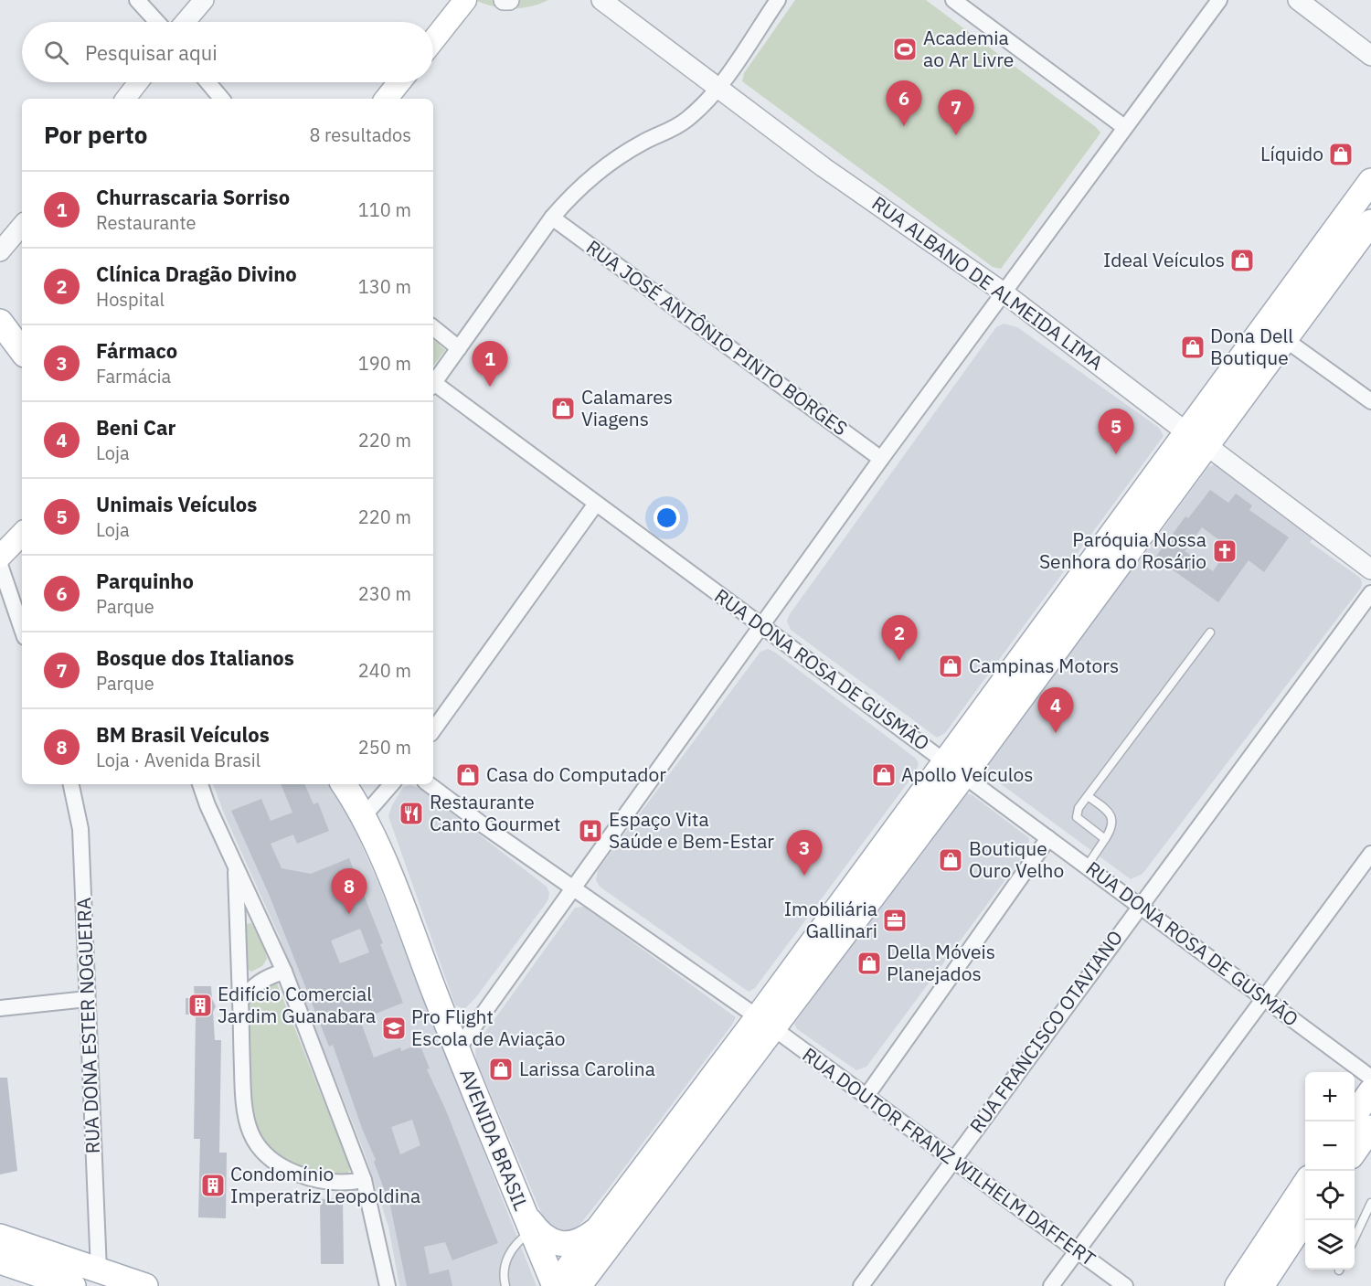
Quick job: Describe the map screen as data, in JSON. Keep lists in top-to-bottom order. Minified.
{"streets":{"main road":["AVENIDA BRASIL"],"street":["RUA ALBANO DE ALMEIDA LIMA","RUA JOSÉ ANTÔNIO PINTO BORGES","RUA DONA ROSA DE GUSMÃO","RUA DONA ESTER NOGUEIRA","RUA FRANCISCO OTAVIANO","RUA DOUTOR FRANZ WILHELM DAFFERT"]},"crossings":[["RUA DONA ROSA DE GUSMÃO","RUA FRANCISCO OTAVIANO"],["RUA FRANCISCO OTAVIANO","RUA DOUTOR FRANZ WILHELM DAFFERT"]],"places":{"sports":["Academia ao Ar Livre"],"shop":["Líquido","Ideal Veículos","Dona Dell Boutique","Calamares Viagens","Campinas Motors","Casa do Computador","Apollo Veículos","Boutique Ouro Velho","Della Móveis Planejados","Larissa Carolina"],"church":["Paróquia Nossa Senhora do Rosário"],"restaurant":["Restaurante Canto Gourmet"],"hospital":["Espaço Vita Saúde e Bem-Estar"],"office":["Imobiliária Gallinari"],"building":["Edifício Comercial Jardim Guanabara","Condomínio Imperatriz Leopoldina"],"school or university":["Pro Flight Escola de Aviação"]},"page":{"search":"Pesquisar aqui","pins":["6","7","1","5","2","4","3","8"],"heading":["Por perto","8 resultados"],"list":[{"mark":"1","name":"Churrascaria Sorriso","note":"Restaurante","value":"110 m"},{"mark":"2","name":"Clínica Dragão Divino","note":"Hospital","value":"130 m"},{"mark":"3","name":"Fármaco","note":"Farmácia","value":"190 m"},{"mark":"4","name":"Beni Car","note":"Loja","value":"220 m"},{"mark":"5","name":"Unimais Veículos","note":"Loja","value":"220 m"},{"mark":"6","name":"Parquinho","note":"Parque","value":"230 m"},{"mark":"7","name":"Bosque dos Italianos","note":"Parque","value":"240 m"},{"mark":"8","name":"BM Brasil Veículos","note":"Loja · Avenida Brasil","value":"250 m"}],"map_buttons":["+","−"]}}
